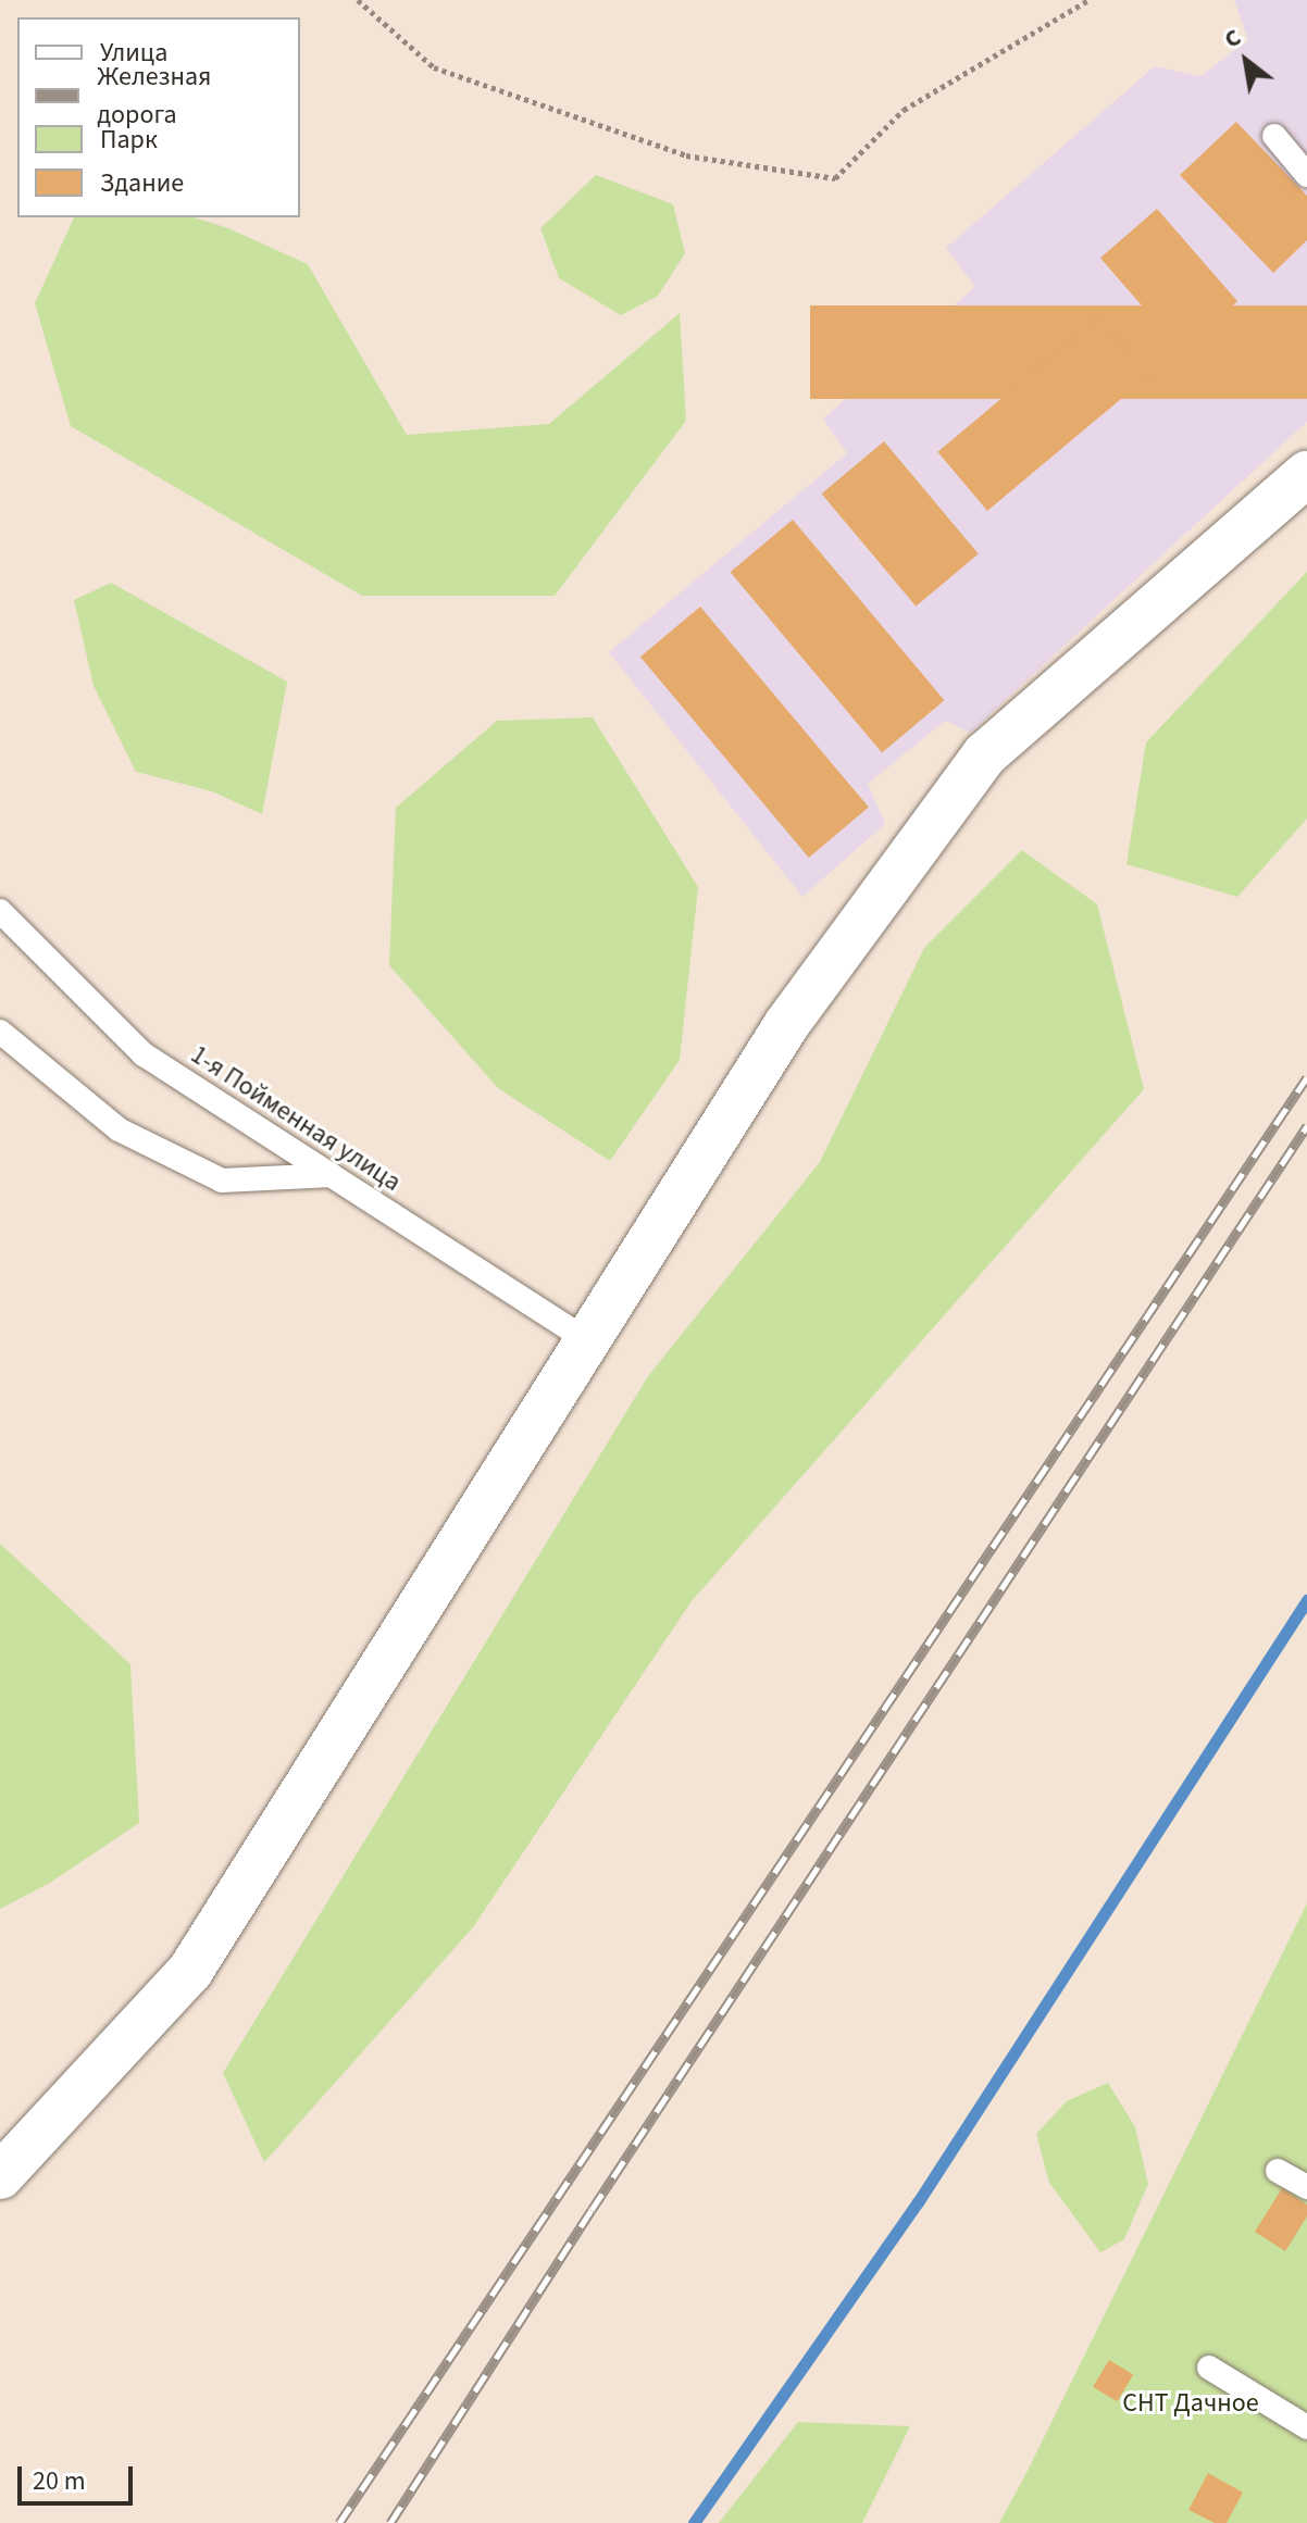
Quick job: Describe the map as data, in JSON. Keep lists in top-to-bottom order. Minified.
{"streets":{"lane":["1-я Пойменная улица"]},"parks":["СНТ Дачное"],"legend":["Улица","Железная дорога","Парк","Здание"],"scale_bar":"20 m","north":"top left"}
